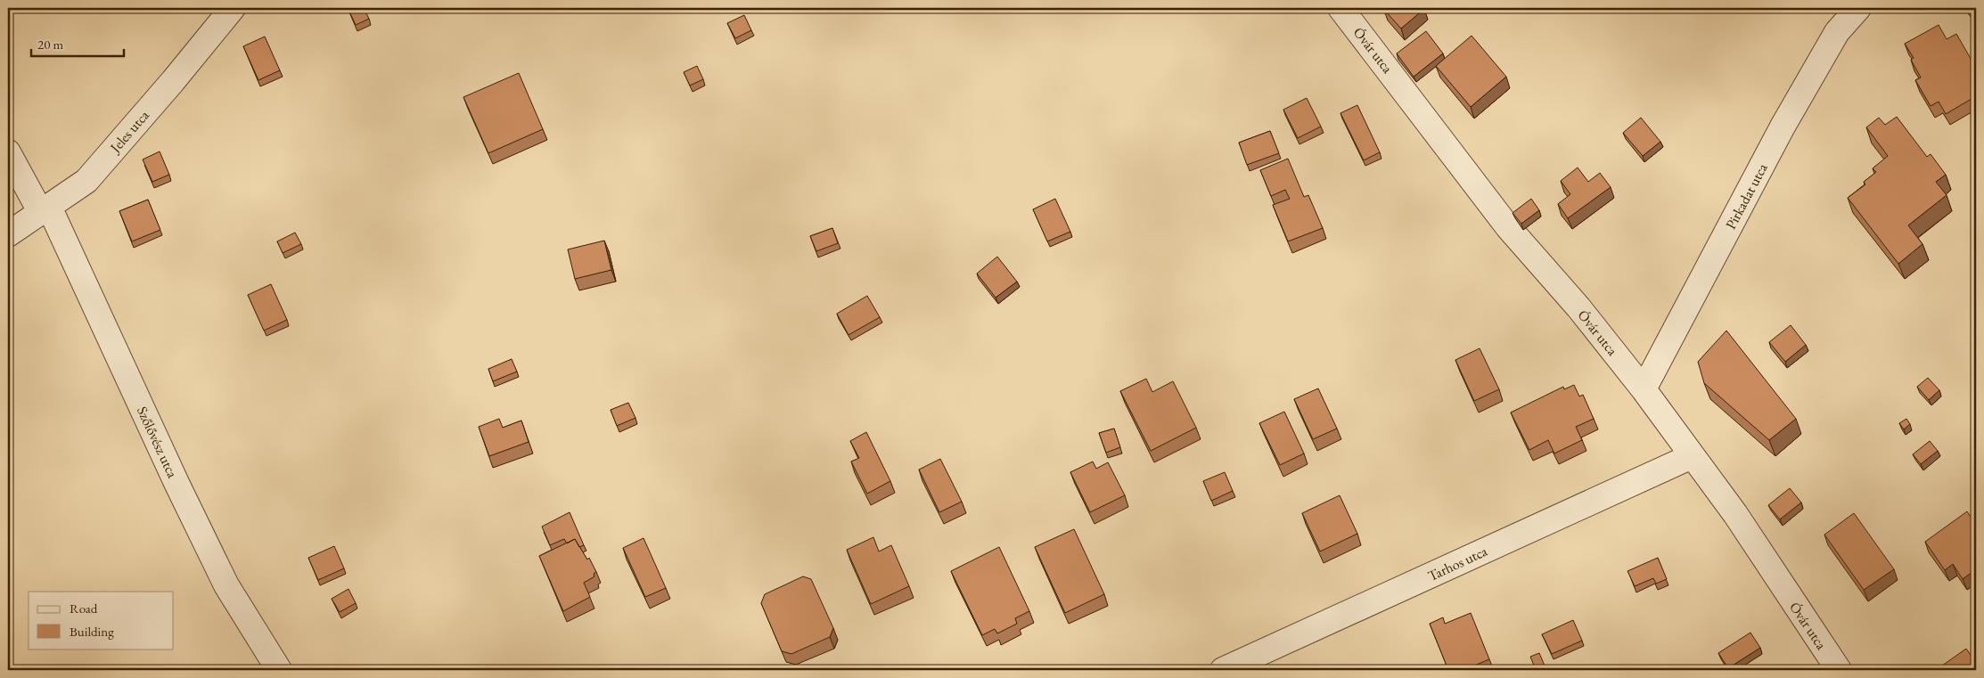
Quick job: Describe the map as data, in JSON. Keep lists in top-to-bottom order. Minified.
{"streets":{"street":["Óvár utca","Jeles utca","Pirkadat utca","Szőlővész utca","Tarhos utca"]},"crossings":[["Óvár utca","Pirkadat utca"],["Óvár utca","Tarhos utca"],["Jeles utca","Szőlővész utca"]],"legend":["Road","Building"],"scale_bar":"20 m"}
